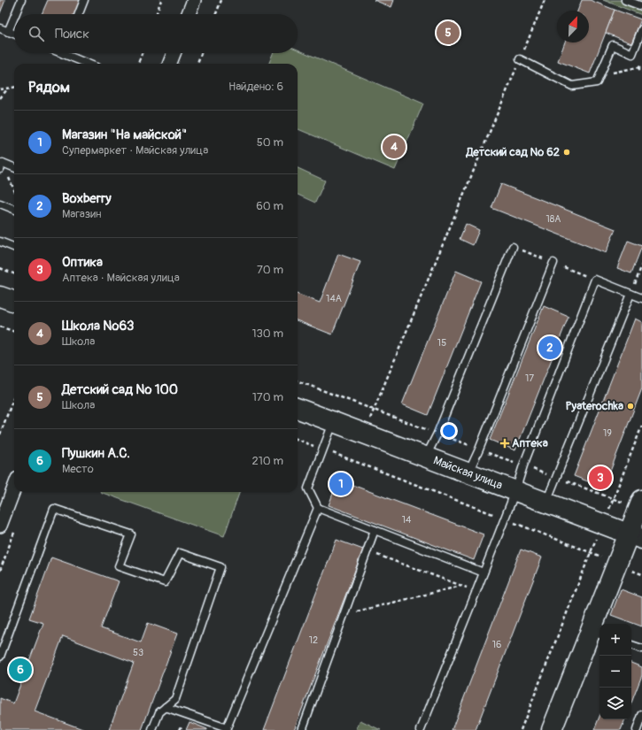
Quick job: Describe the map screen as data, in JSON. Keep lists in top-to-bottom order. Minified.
{"streets":{"street":["Майская улица"]},"places":{"other":["Детский сад № 62","Pyaterochka"],"health":["Аптека"]},"house_numbers":["18А","14А","15","17","19","14","12","16","53"],"north":"top right","page":{"search":"Поиск","pins":["5","4","2","3","1","6"],"heading":["Рядом","Найдено: 6"],"list":[{"mark":"1","name":"Магазин \"На майской\"","note":"Супермаркет · Майская улица","value":"50 m"},{"mark":"2","name":"Boxberry","note":"Магазин","value":"60 m"},{"mark":"3","name":"Оптика","note":"Аптека · Майская улица","value":"70 m"},{"mark":"4","name":"Школа №63","note":"Школа","value":"130 m"},{"mark":"5","name":"Детский сад № 100","note":"Школа","value":"170 m"},{"mark":"6","name":"Пушкин А.С.","note":"Место","value":"210 m"}],"map_buttons":["+","−"]}}
